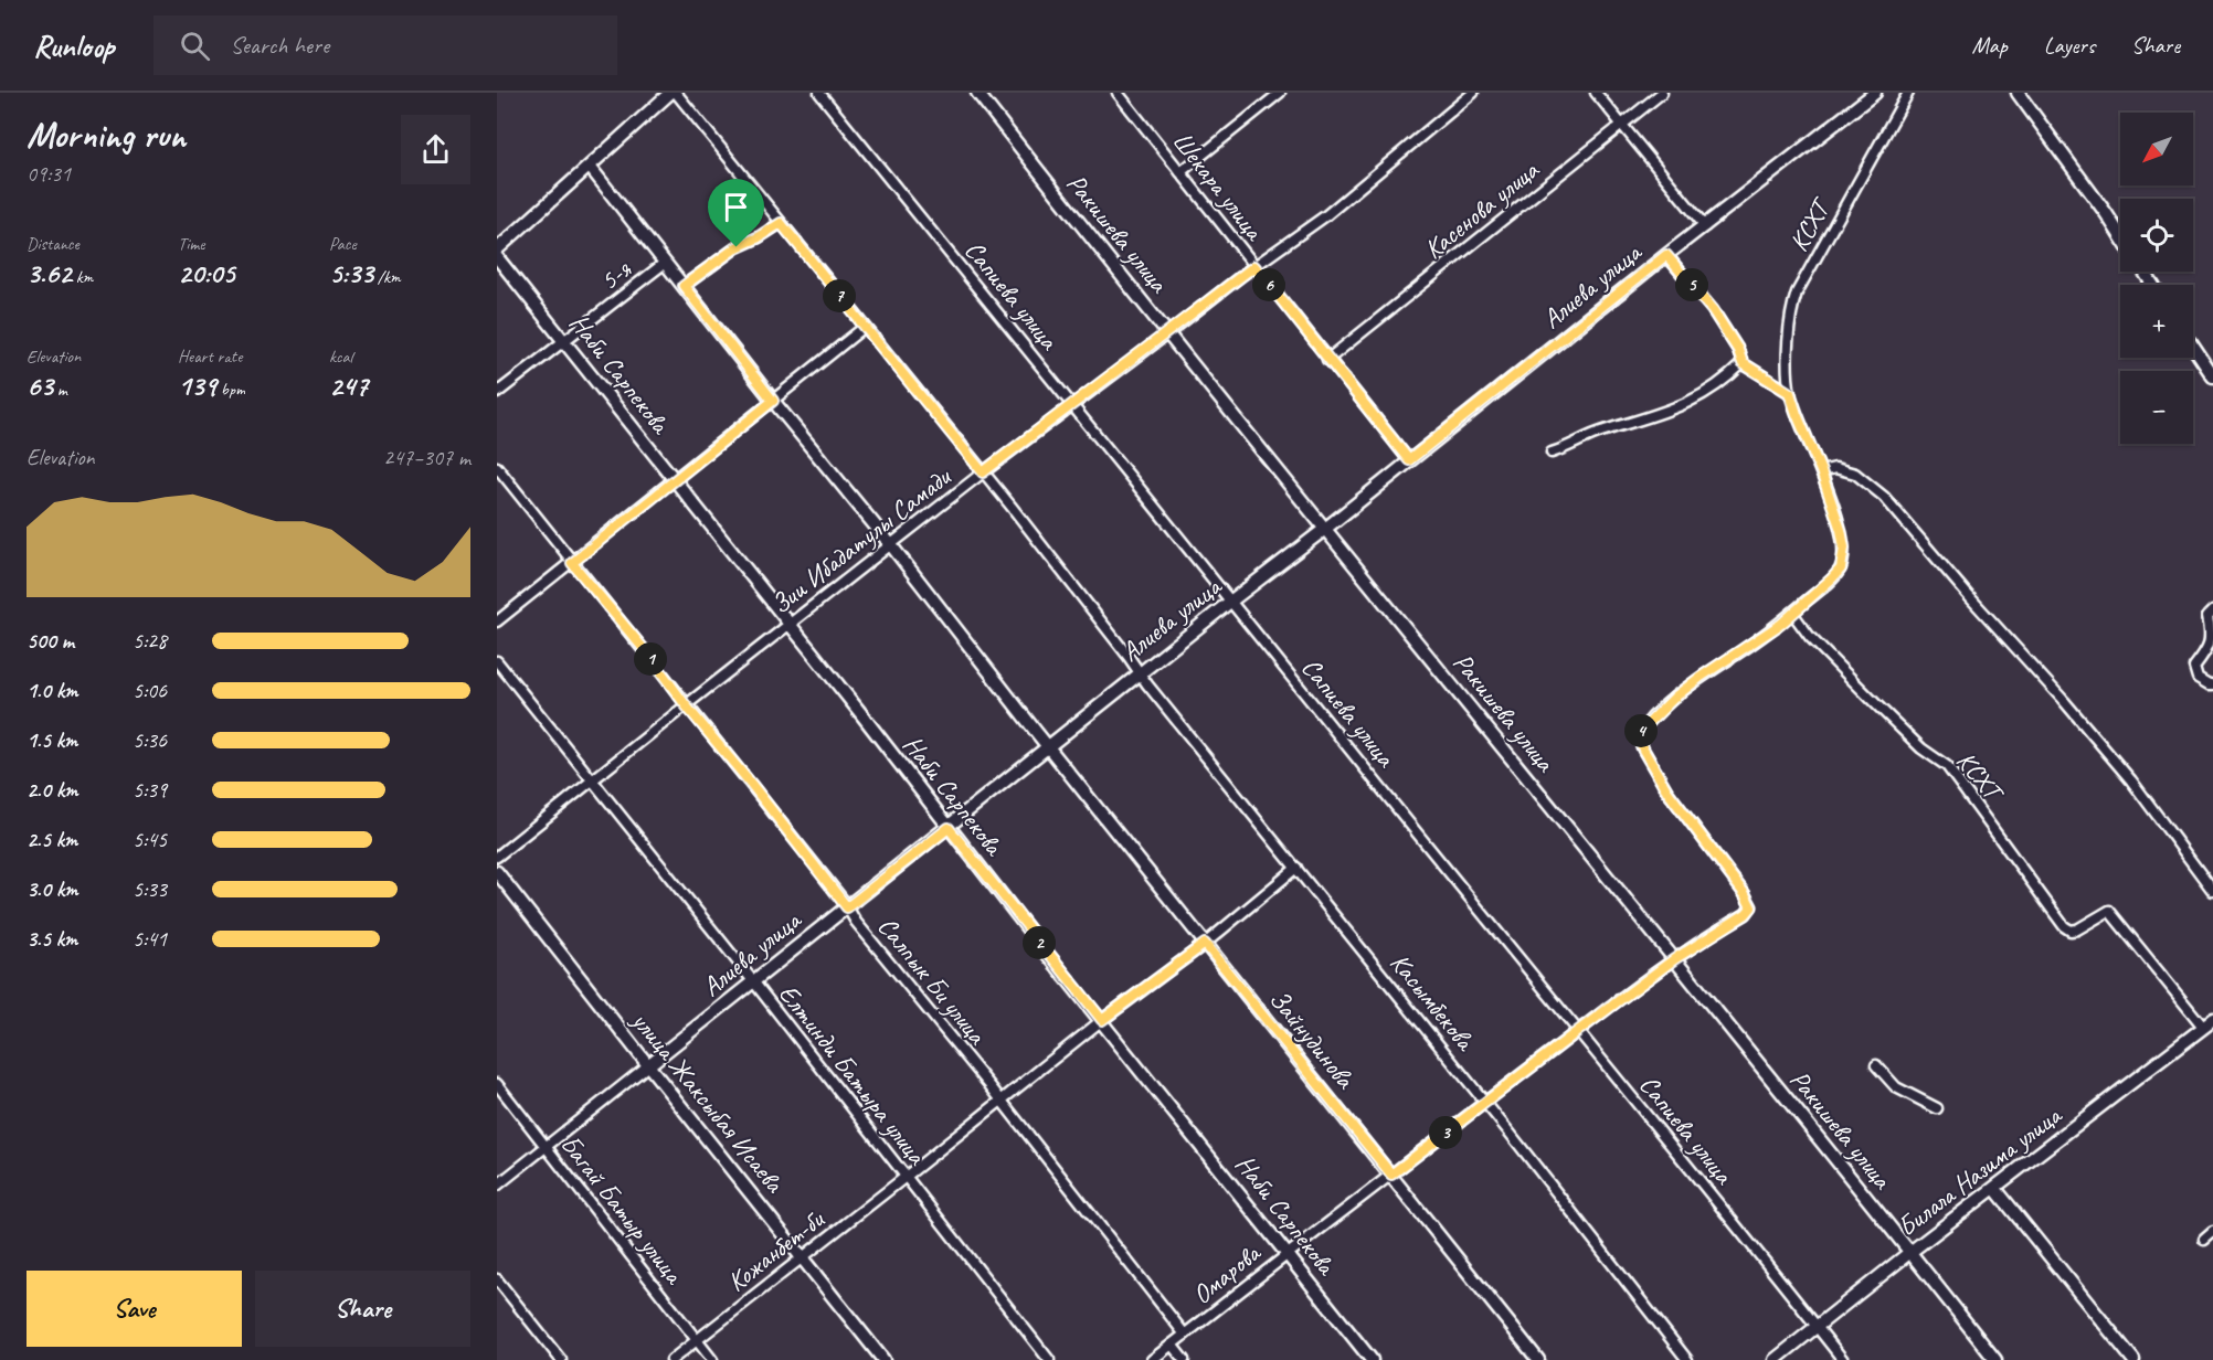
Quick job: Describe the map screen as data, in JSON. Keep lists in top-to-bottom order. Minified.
{"streets":{"street":["Шекара улица","Касенова улица","КСХТ","Ракишева улица","5-я","Алиева улица","Сапиева улица","Наби Сарпекова","Зии Ибадатулы Самади","Салпык Би улица","Касымбекова","Зайнудинова","Елтинди Батыра улица","улица Жаксыбая Исаева","Билала Назима улица","Багай Батыр улица","Кожанбет-би","Омарова"]},"crossings":[["Шекара улица","Касенова улица"],["Шекара улица","Алиева улица"],["Шекара улица","Зии Ибадатулы Самади"],["КСХТ","Билала Назима улица"],["КСХТ","Омарова"],["Ракишева улица","Алиева улица"],["Ракишева улица","Зии Ибадатулы Самади"],["Ракишева улица","Билала Назима улица"],["Ракишева улица","Омарова"],["5-я","Наби Сарпекова"],["5-я","Зайнудинова"],["Алиева улица","Сапиева улица"],["Алиева улица","Наби Сарпекова"],["Алиева улица","Салпык Би улица"],["Алиева улица","Касымбекова"],["Алиева улица","Зайнудинова"],["Алиева улица","Елтинди Батыра улица"],["Алиева улица","улица Жаксыбая Исаева"],["Алиева улица","Багай Батыр улица"],["Сапиева улица","Зии Ибадатулы Самади"],["Сапиева улица","Билала Назима улица"],["Сапиева улица","Омарова"],["Наби Сарпекова","Зии Ибадатулы Самади"],["Наби Сарпекова","Кожанбет-би"],["Наби Сарпекова","Омарова"],["Зии Ибадатулы Самади","Салпык Би улица"],["Зии Ибадатулы Самади","Касымбекова"],["Зии Ибадатулы Самади","Зайнудинова"],["Зии Ибадатулы Самади","Елтинди Батыра улица"],["Салпык Би улица","Кожанбет-би"],["Салпык Би улица","Омарова"],["Касымбекова","Кожанбет-би"],["Касымбекова","Омарова"],["Зайнудинова","Кожанбет-би"],["Зайнудинова","Омарова"],["Елтинди Батыра улица","Кожанбет-би"],["улица Жаксыбая Исаева","Кожанбет-би"],["Багай Батыр улица","Кожанбет-би"]],"north":"bottom left","page":{"header":"Runloop","search":"Search here","nav":["Map","Layers","Share"],"heading":["Morning run","09:31"],"map_buttons":["+","−"],"stats":[["Distance","3.62 km"],["Time","20:05"],["Pace","5:33 /km"],["Elevation","63 m"],["Heart rate","139 bpm"],["kcal","247"]],"pins":["5","6","7","1","4","2","3"],"chart":["Elevation","247–307 m"],"list":[{"name":"500 m","note":"5:28"},{"name":"1.0 km","note":"5:06"},{"name":"1.5 km","note":"5:36"},{"name":"2.0 km","note":"5:39"},{"name":"2.5 km","note":"5:45"},{"name":"3.0 km","note":"5:33"},{"name":"3.5 km","note":"5:41"}],"buttons":["Save","Share"]}}
